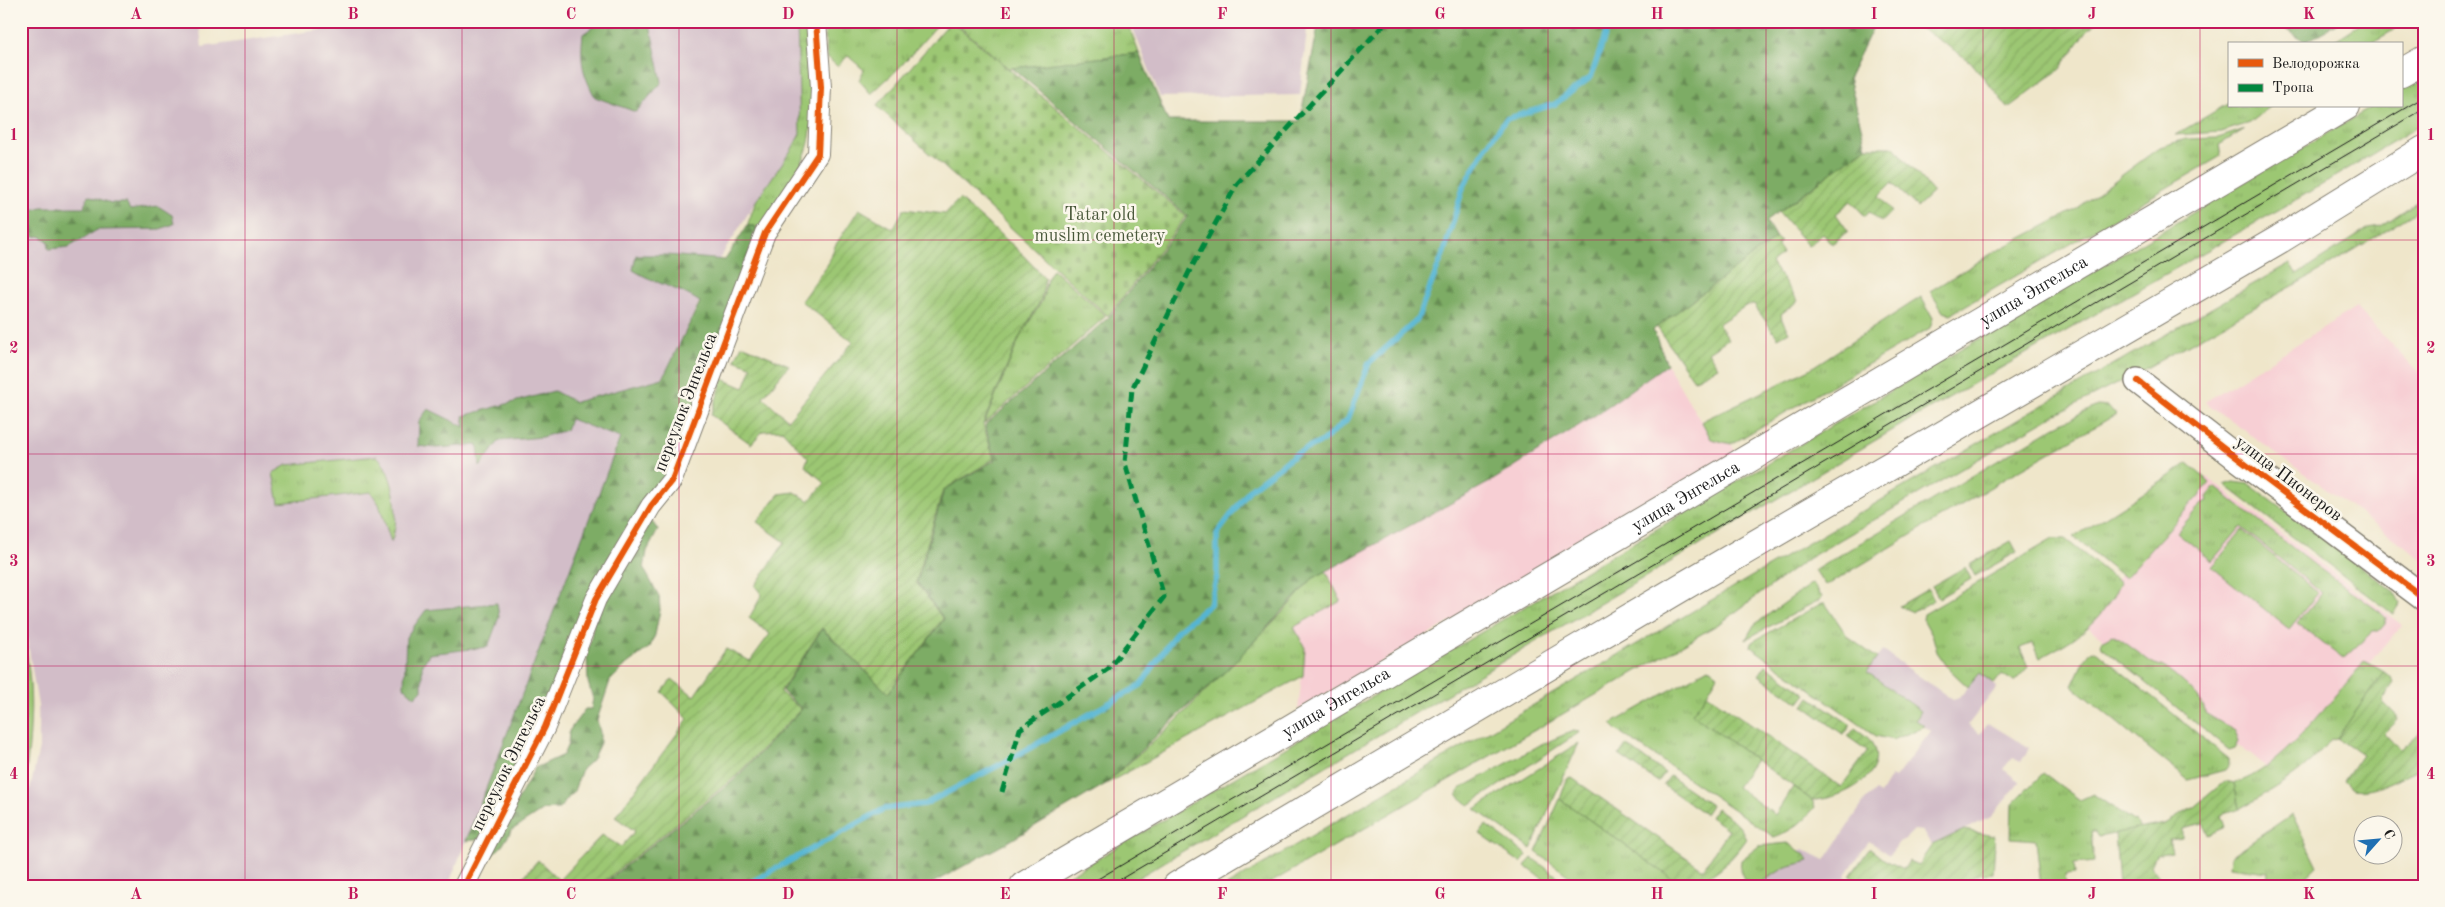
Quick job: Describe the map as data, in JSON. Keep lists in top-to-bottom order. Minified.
{"streets":{"main road":["улица Энгельса"],"street":["переулок Энгельса","улица Пионеров"]},"parks":["Tatar old muslim cemetery"],"legend":["Велодорожка","Тропа"],"north":"top right","grid":{"columns":["A","B","C","D","E","F","G","H","I","J","K"],"rows":["1","2","3","4"]}}
